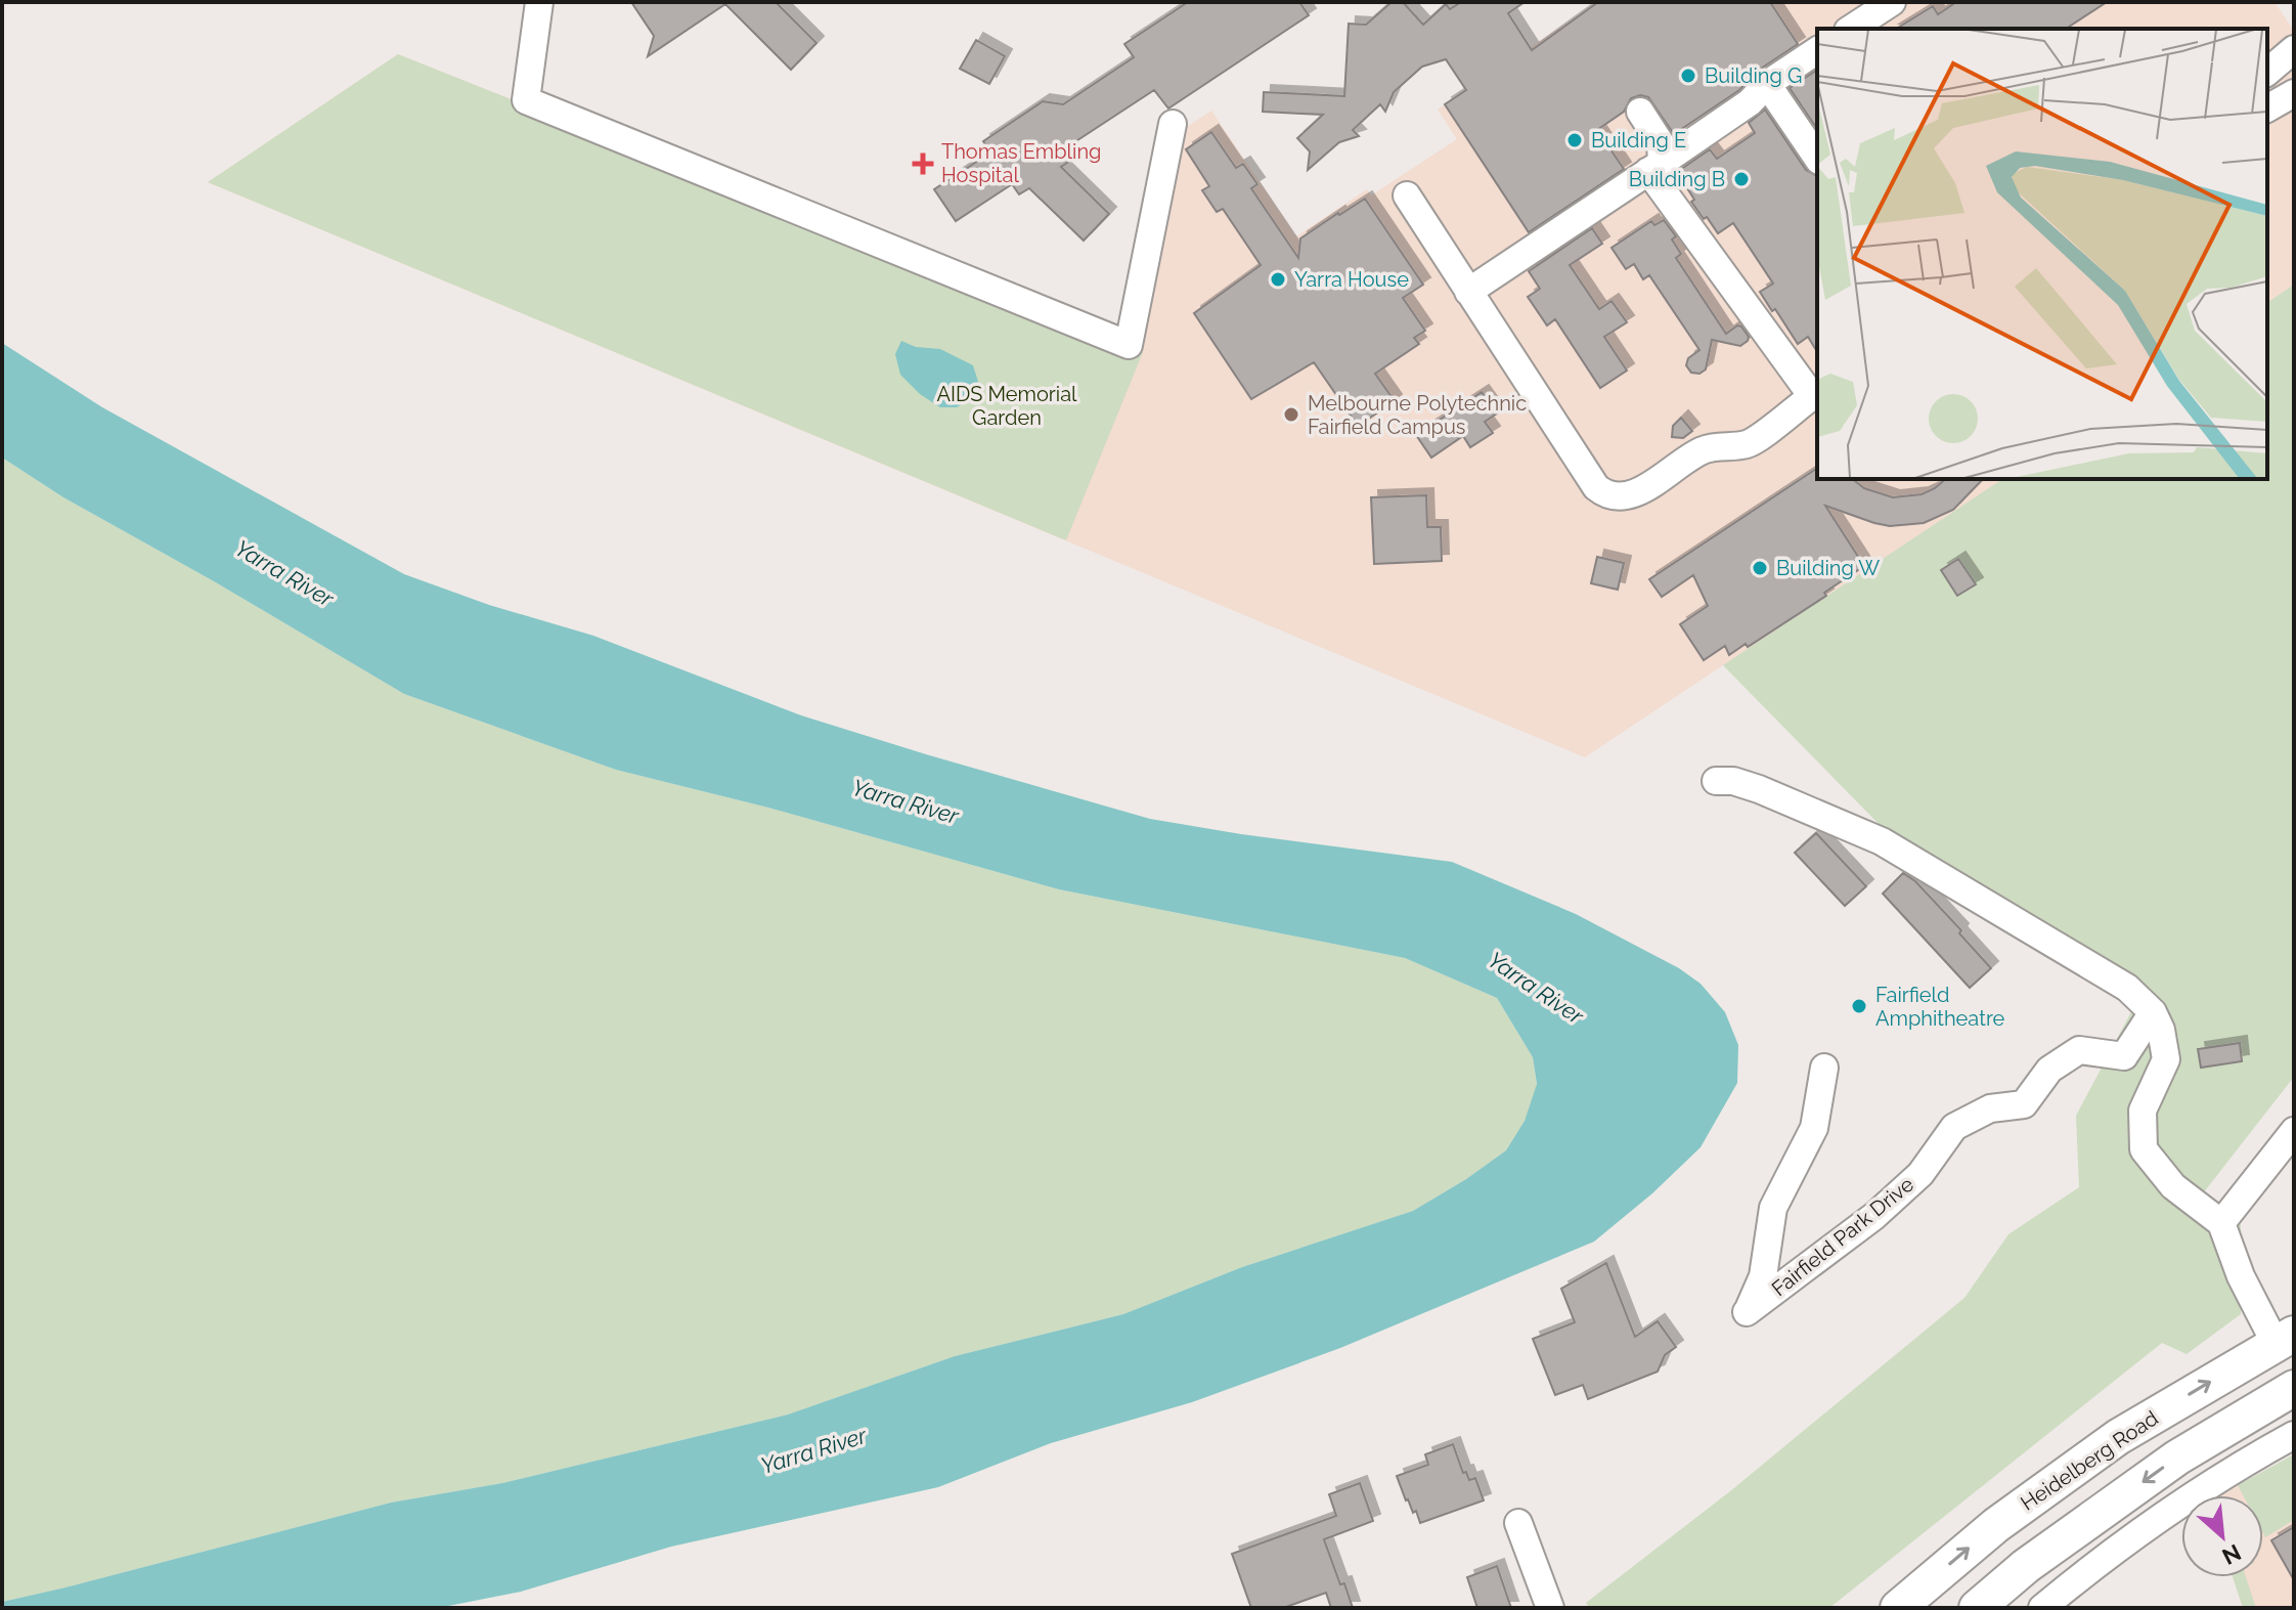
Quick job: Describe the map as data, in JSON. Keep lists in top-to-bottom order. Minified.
{"streets":{"main road":["Heidelberg Road"],"street":["Fairfield Park Drive"]},"water":["Yarra River"],"parks":["AIDS Memorial Garden"],"places":{"other":["Building G","Building E","Building B","Yarra House","Melbourne Polytechnic Fairfield Campus","Building W","Fairfield Amphitheatre"],"health":["Thomas Embling Hospital"]},"north":"bottom right"}
